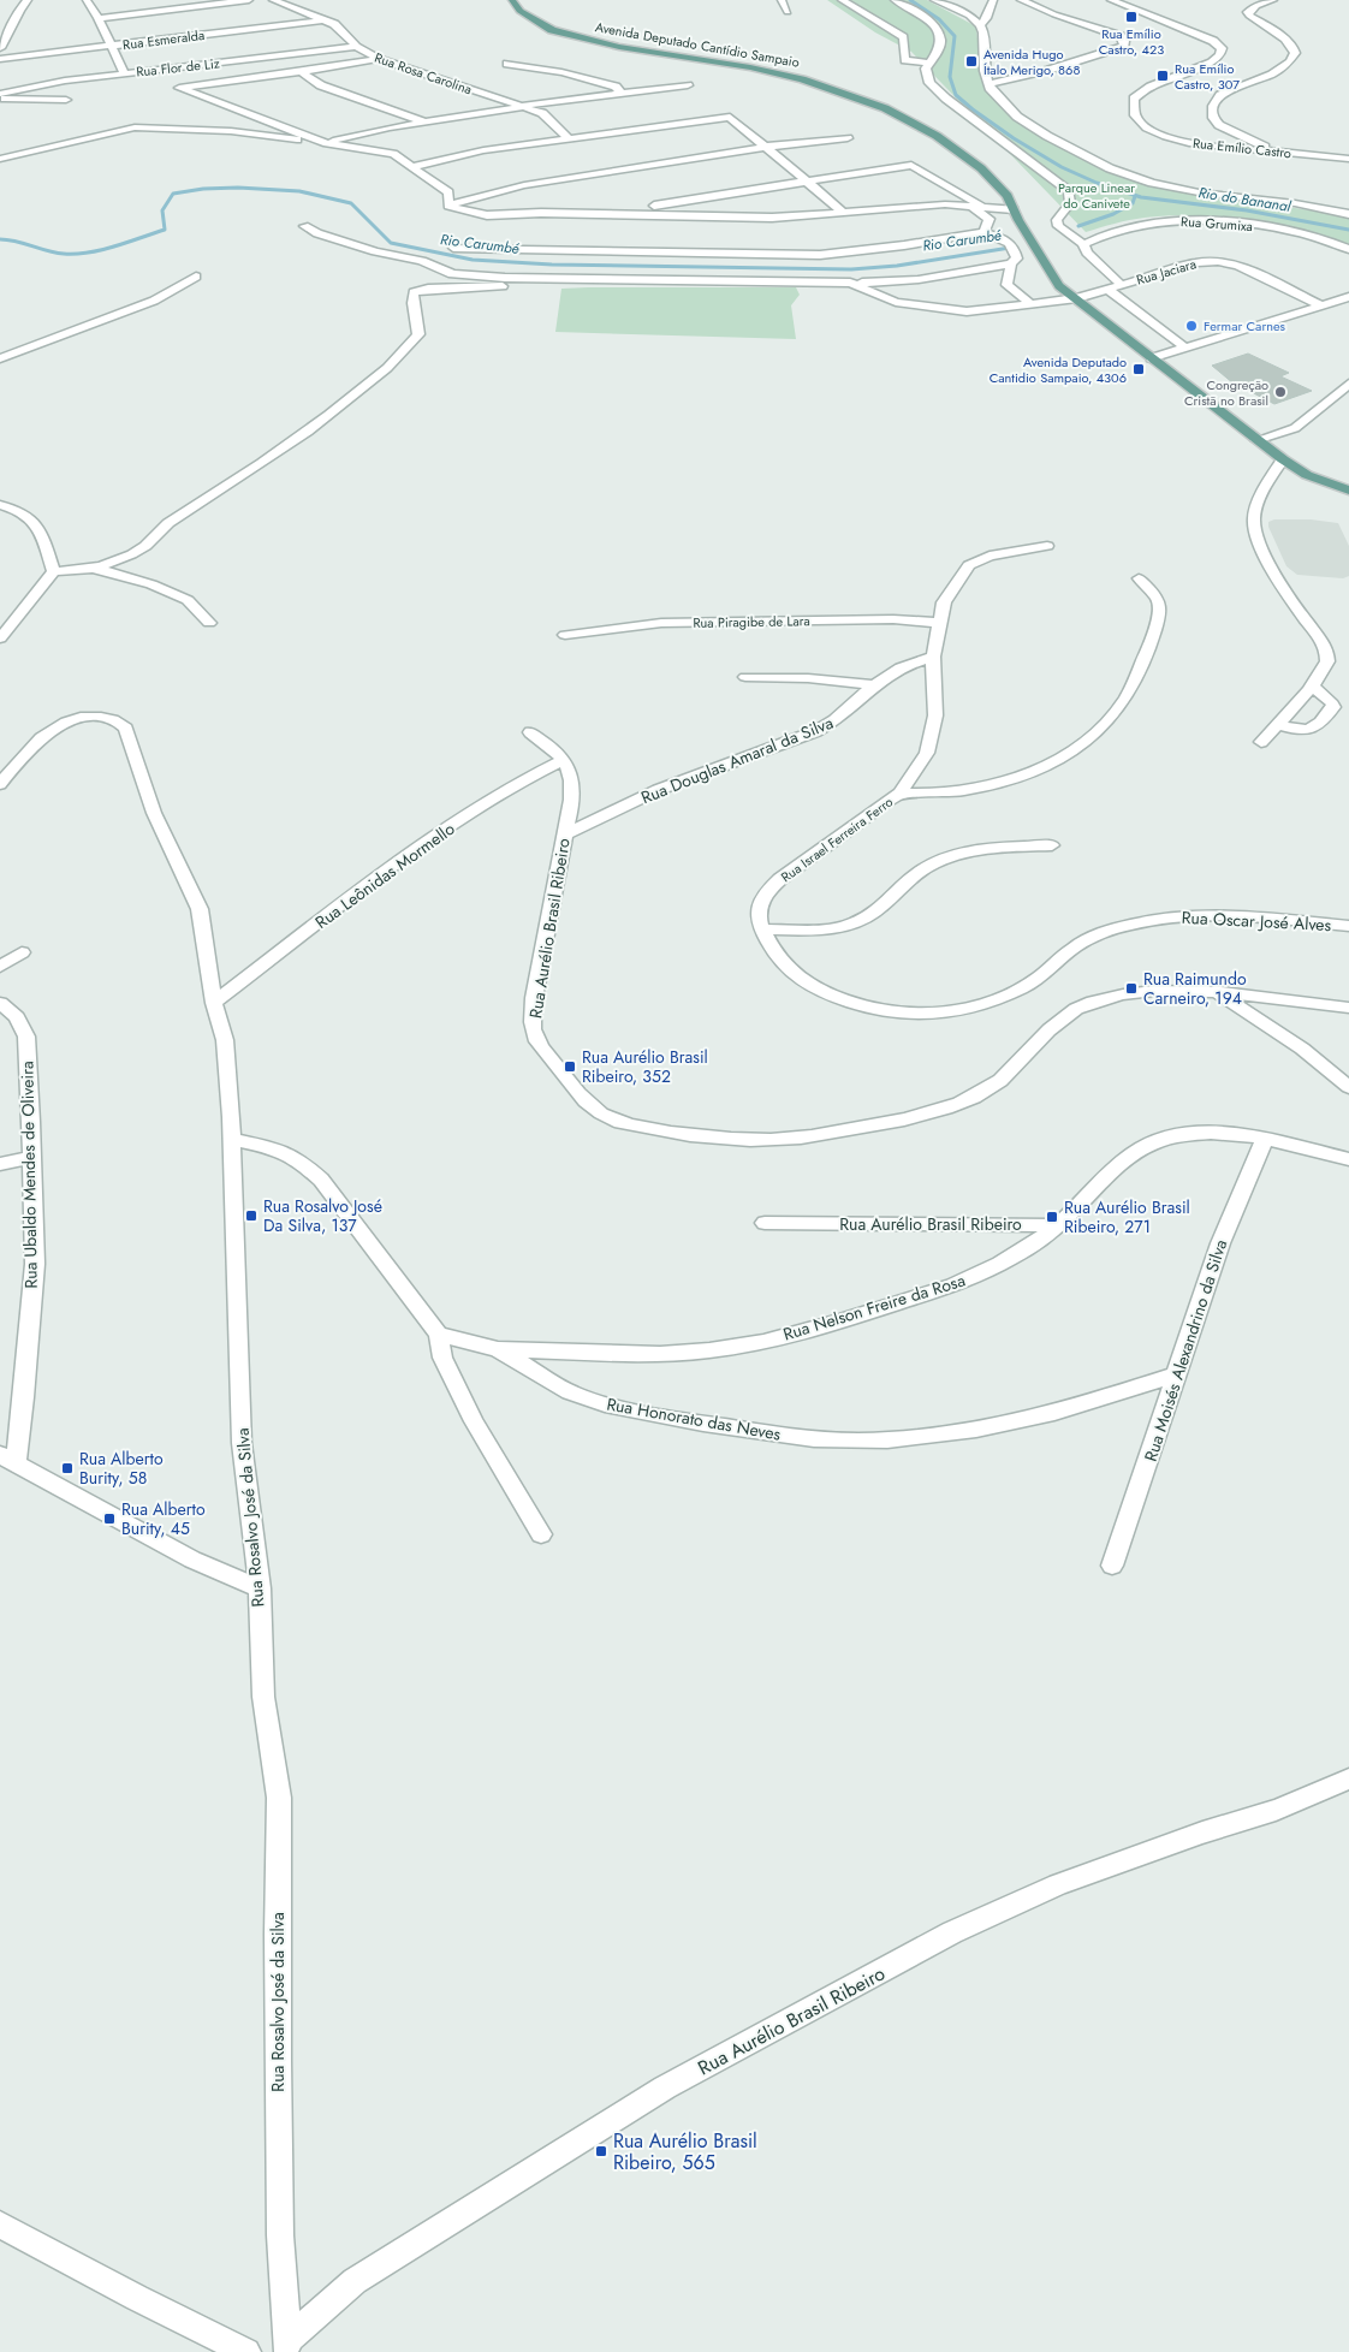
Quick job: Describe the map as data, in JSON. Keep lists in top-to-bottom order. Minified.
{"streets":{"main road":["Avenida Deputado Cantídio Sampaio"],"street":["Rua Esmeralda","Rua Flor de Liz","Rua Rosa Carolina","Rua Emílio Castro","Rua Grumixa","Rua Jaciara","Rua Piragibe de Lara","Rua Douglas Amaral da Silva","Rua Israel Ferreira Ferro","Rua Leônidas Mormello","Rua Oscar José Alves","Rua Aurélio Brasil Ribeiro","Rua Ubaldo Mendes de Oliveira","Rua Nelson Freire da Rosa","Rua Moisés Alexandrino da Silva","Rua Honorato das Neves","Rua Rosalvo José da Silva"]},"crossings":[["Rua Esmeralda","Rua Rosa Carolina"],["Avenida Deputado Cantídio Sampaio","Rua Jaciara"],["Rua Flor de Liz","Rua Rosa Carolina"],["Rua Piragibe de Lara","Rua Israel Ferreira Ferro"],["Rua Douglas Amaral da Silva","Rua Israel Ferreira Ferro"],["Rua Douglas Amaral da Silva","Rua Aurélio Brasil Ribeiro"],["Rua Israel Ferreira Ferro","Rua Oscar José Alves"],["Rua Leônidas Mormello","Rua Aurélio Brasil Ribeiro"],["Rua Leônidas Mormello","Rua Rosalvo José da Silva"],["Rua Aurélio Brasil Ribeiro","Rua Nelson Freire da Rosa"],["Rua Aurélio Brasil Ribeiro","Rua Rosalvo José da Silva"],["Rua Nelson Freire da Rosa","Rua Honorato das Neves"],["Rua Moisés Alexandrino da Silva","Rua Honorato das Neves"]],"water":["Rio do Bananal","Rio Carumbé"],"parks":["Parque Linear do Canivete"],"places":{"transit":["Rua Emílio Castro, 423","Avenida Hugo Ítalo Merigo, 868","Rua Emílio Castro, 307","Avenida Deputado Cantidio Sampaio, 4306","Rua Raimundo Carneiro, 194","Rua Aurélio Brasil Ribeiro, 352","Rua Rosalvo José Da Silva, 137","Rua Aurélio Brasil Ribeiro, 271","Rua Alberto Burity, 58","Rua Alberto Burity, 45","Rua Aurélio Brasil Ribeiro, 565"],"other":["Fermar Carnes","Congreção Cristã no Brasil"]}}
